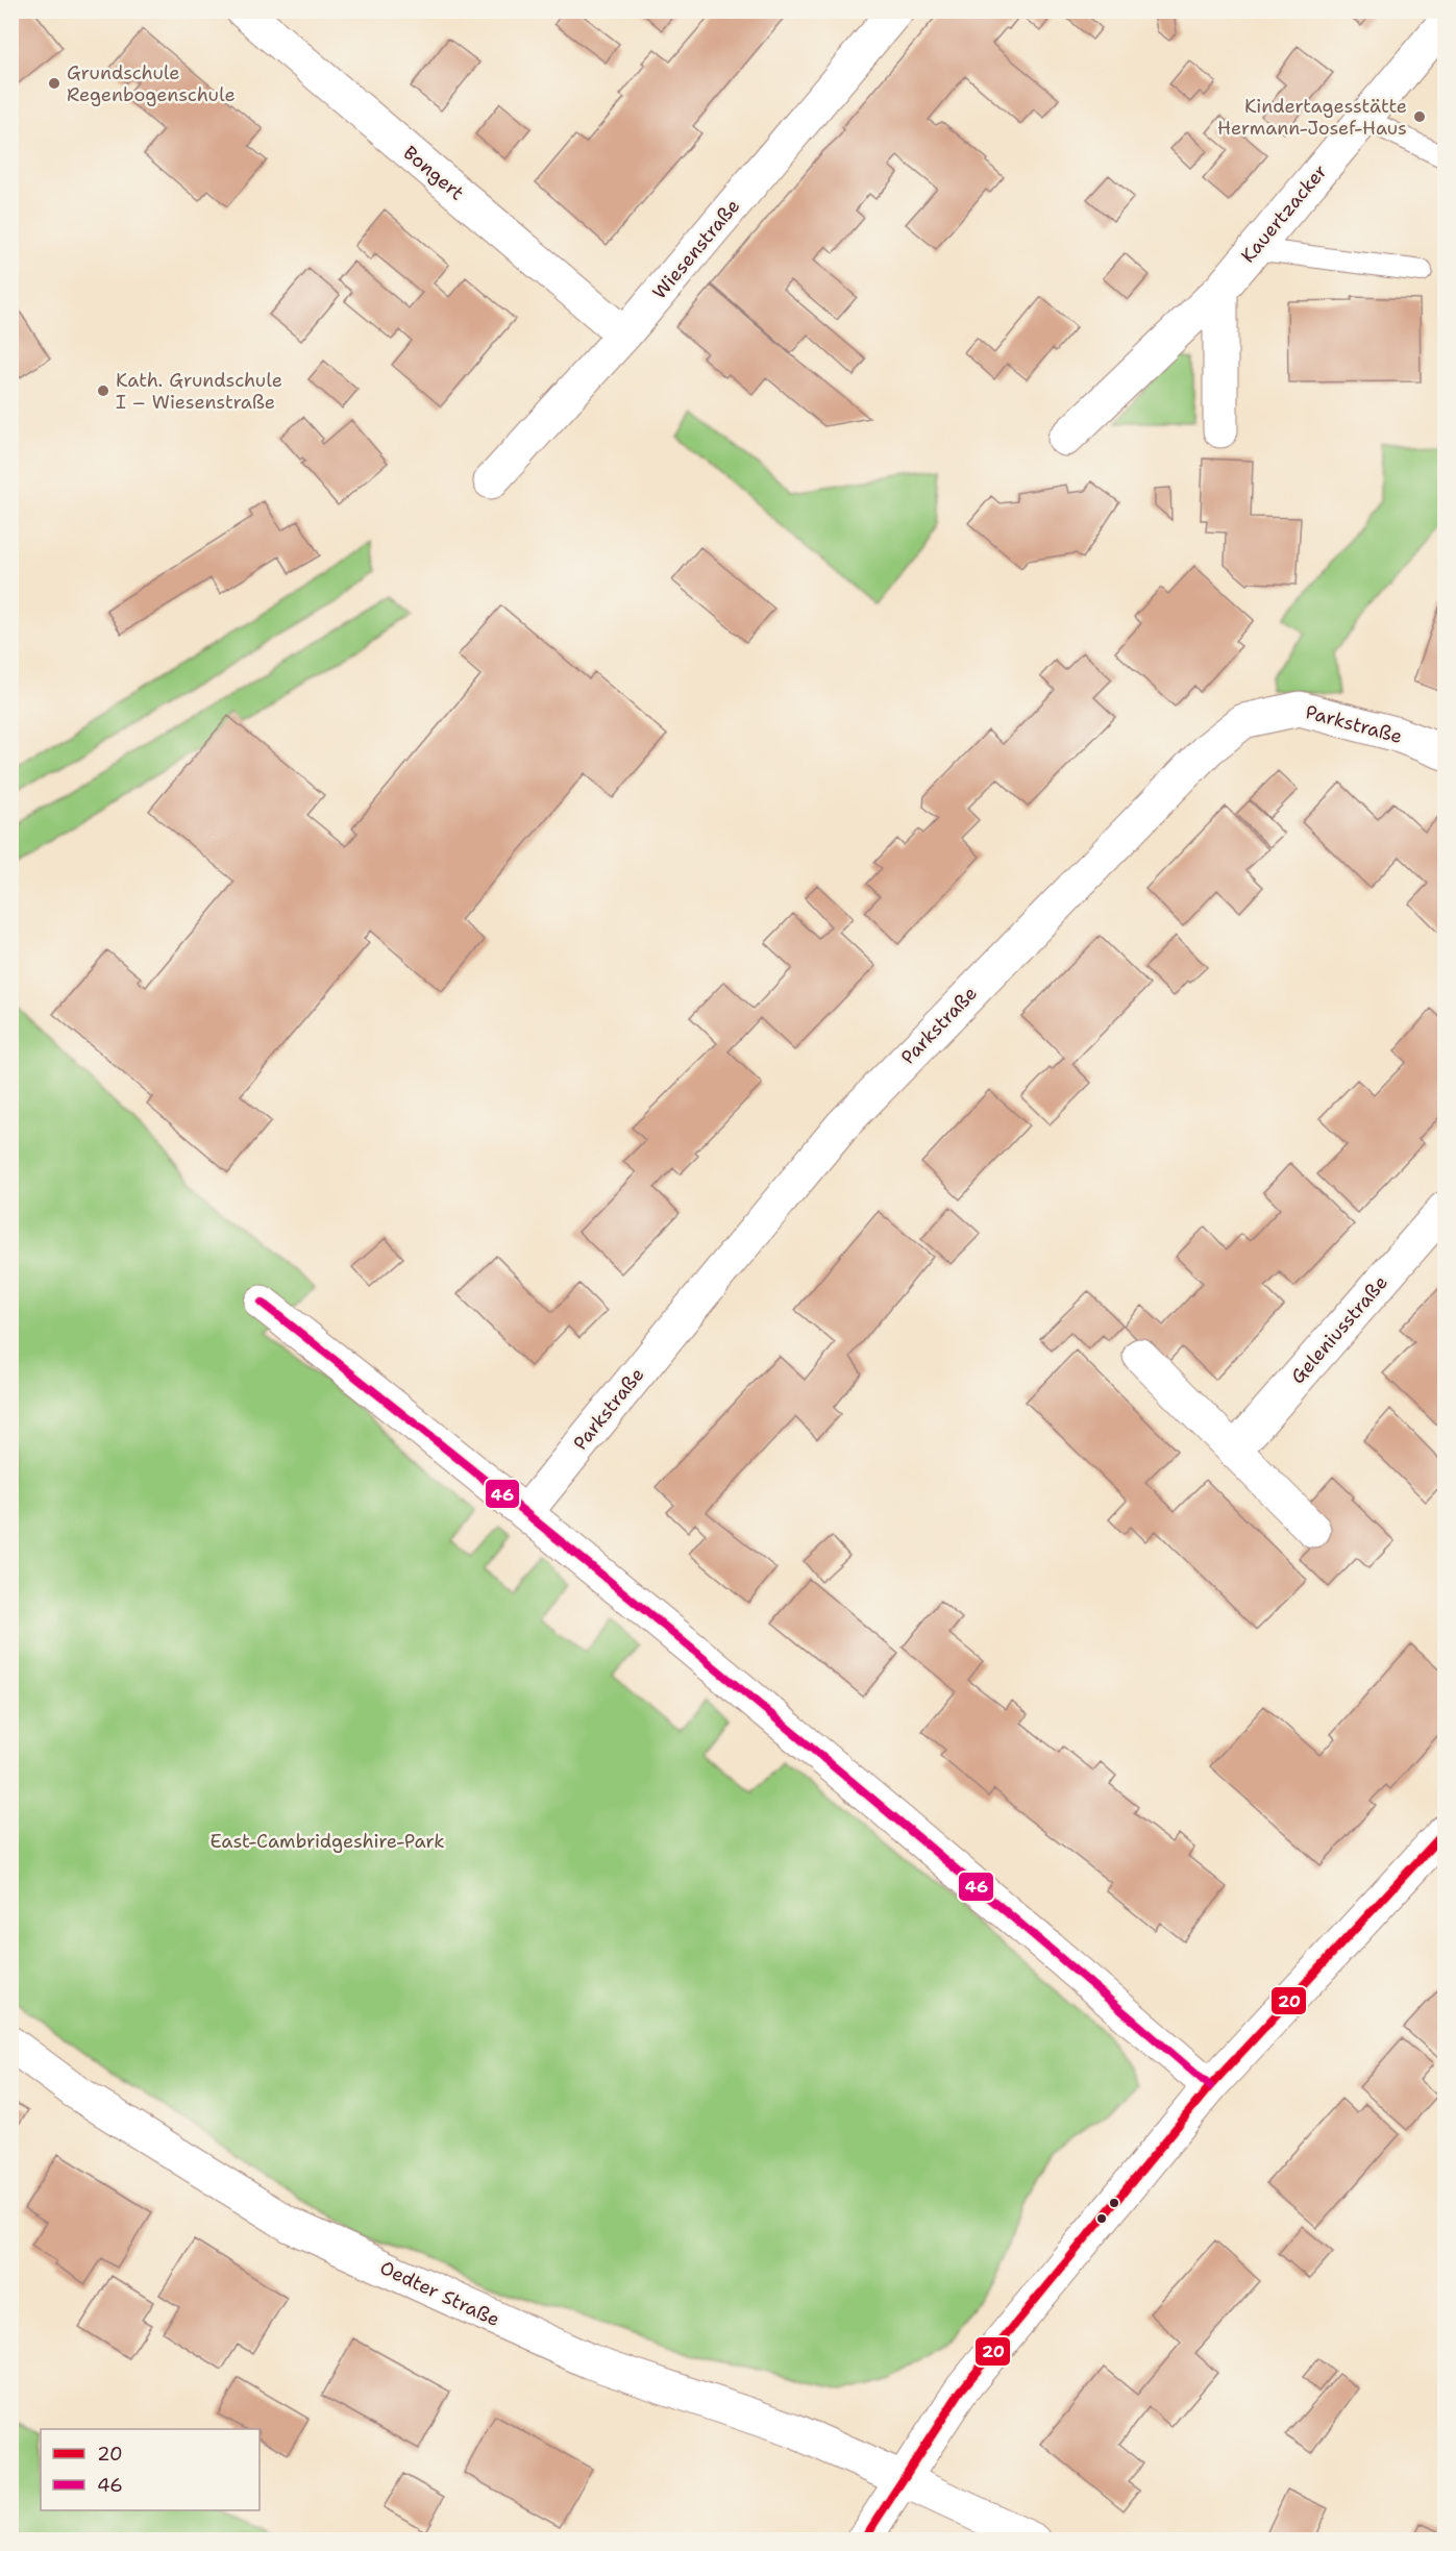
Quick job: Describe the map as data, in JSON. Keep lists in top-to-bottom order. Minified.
{"streets":{"street":["Bongert","Kauertzacker","Wiesenstraße","Parkstraße","Geleniusstraße","Oedter Straße"]},"crossings":[["Bongert","Wiesenstraße"]],"parks":["East-Cambridgeshire-Park"],"places":["Grundschule Regenbogenschule","Kindertagesstätte Hermann-Josef-Haus","Kath. Grundschule I – Wiesenstraße"],"lines":["transit line 46","transit line 20"],"legend":["20","46"]}
